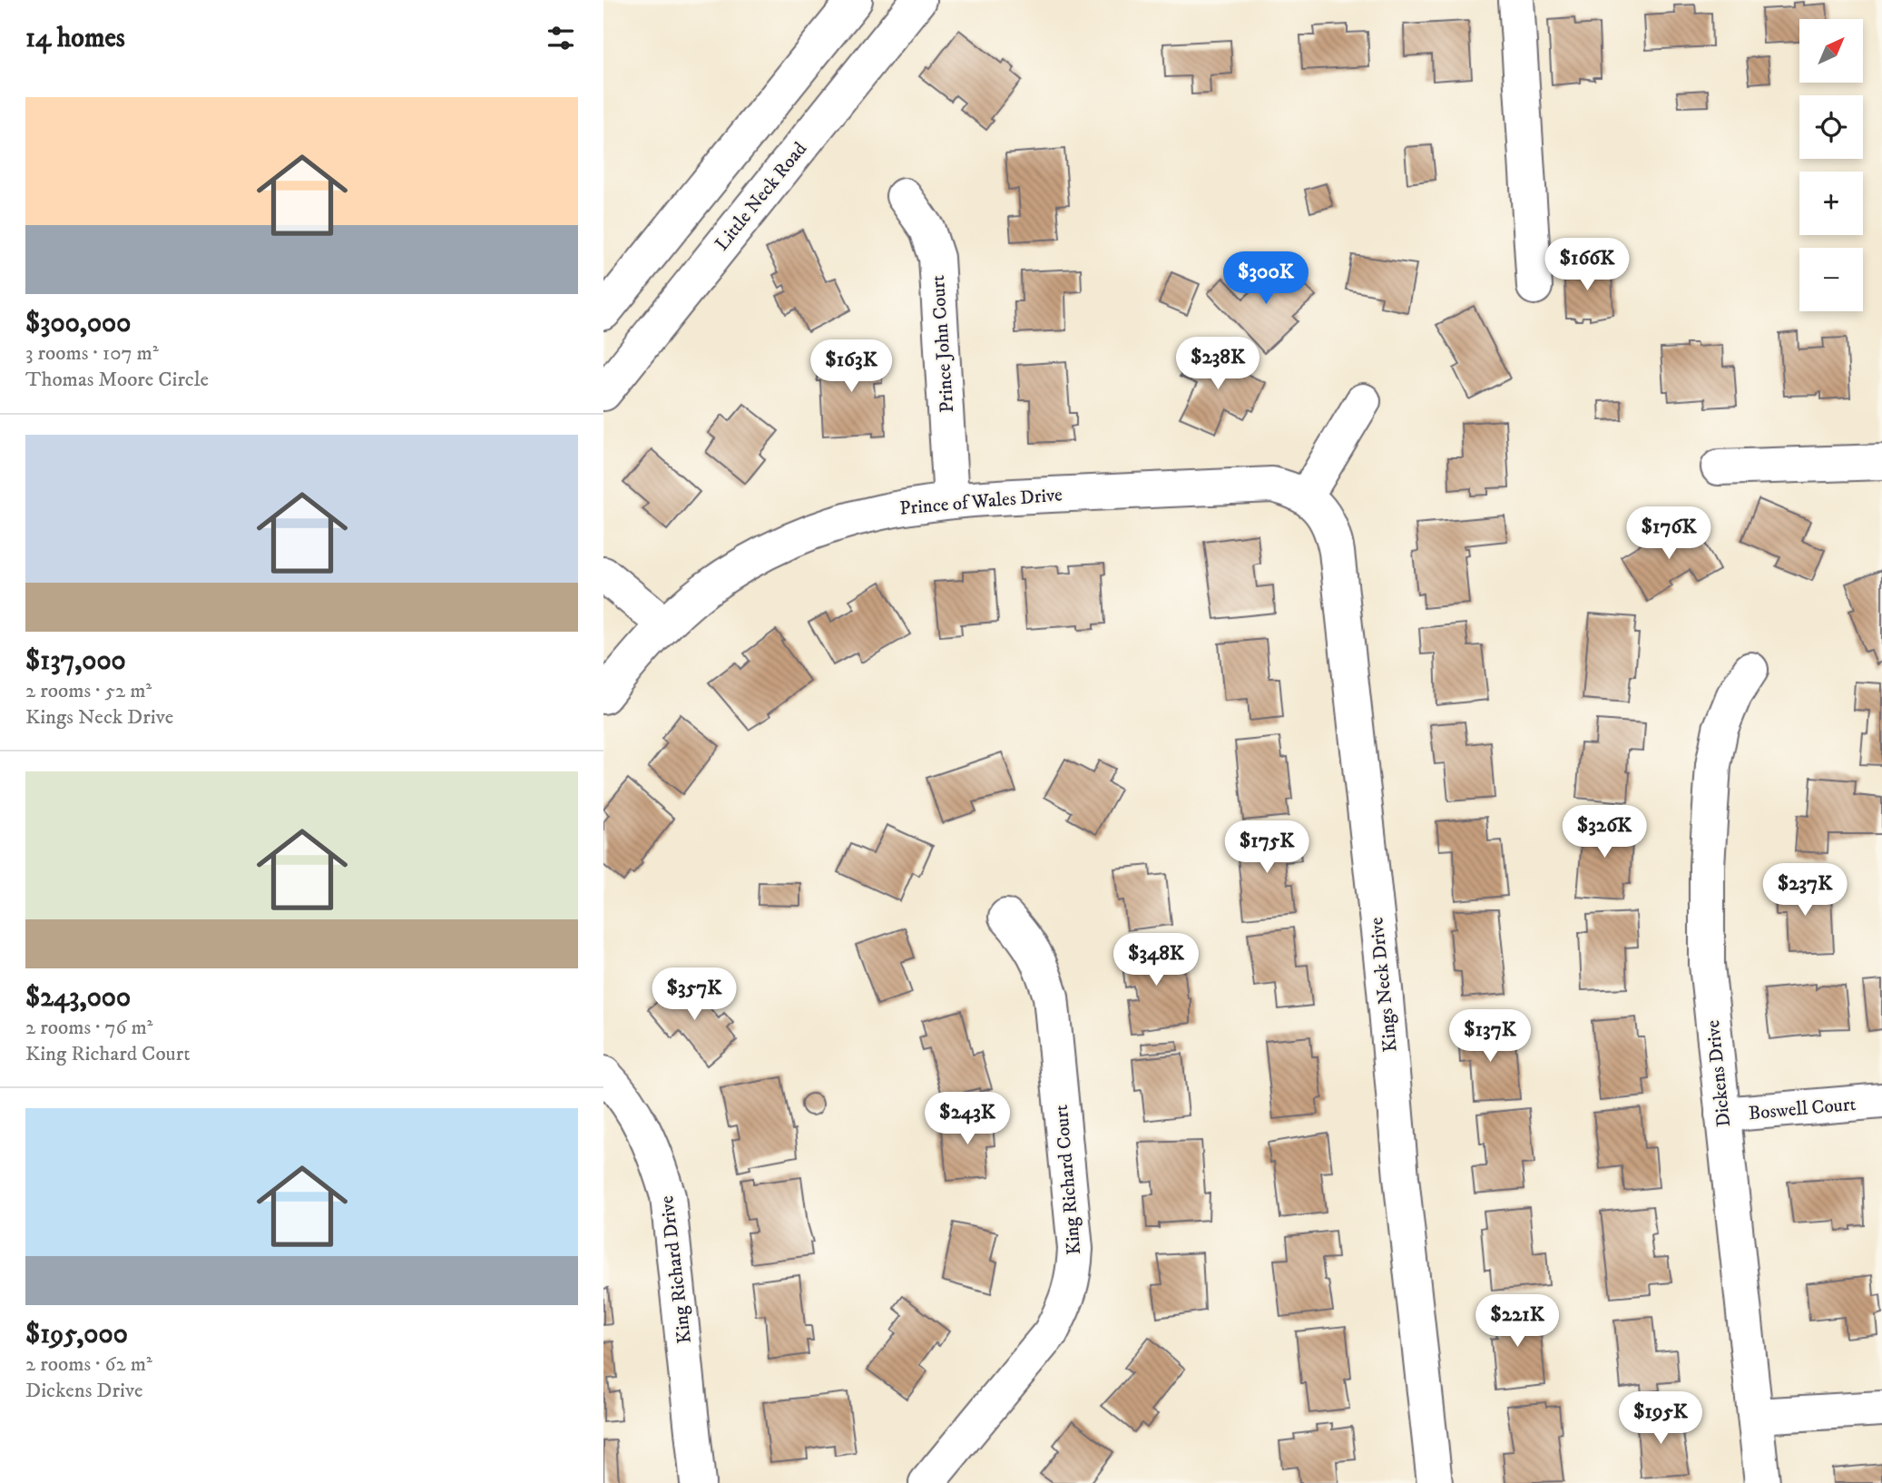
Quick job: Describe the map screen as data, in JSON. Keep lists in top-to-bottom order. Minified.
{"streets":{"street":["Little Neck Road","Prince John Court","Prince of Wales Drive","Kings Neck Drive","Dickens Drive","Boswell Court","King Richard Court","King Richard Drive"]},"crossings":[["Prince John Court","Prince of Wales Drive"],["Prince of Wales Drive","Kings Neck Drive"],["Dickens Drive","Boswell Court"]],"north":"top right","page":{"heading":"14 homes","map_buttons":["+","−"],"list":[{"name":"$300,000","note":"3 rooms · 107 m² · Thomas Moore Circle"},{"name":"$137,000","note":"2 rooms · 52 m² · Kings Neck Drive"},{"name":"$243,000","note":"2 rooms · 76 m² · King Richard Court"},{"name":"$195,000","note":"2 rooms · 62 m² · Dickens Drive"}],"price":["$166K","$300K","$238K","$163K","$176K","$326K","$175K","$237K","$348K","$357K","$137K","$243K","$221K","$195K"]}}
